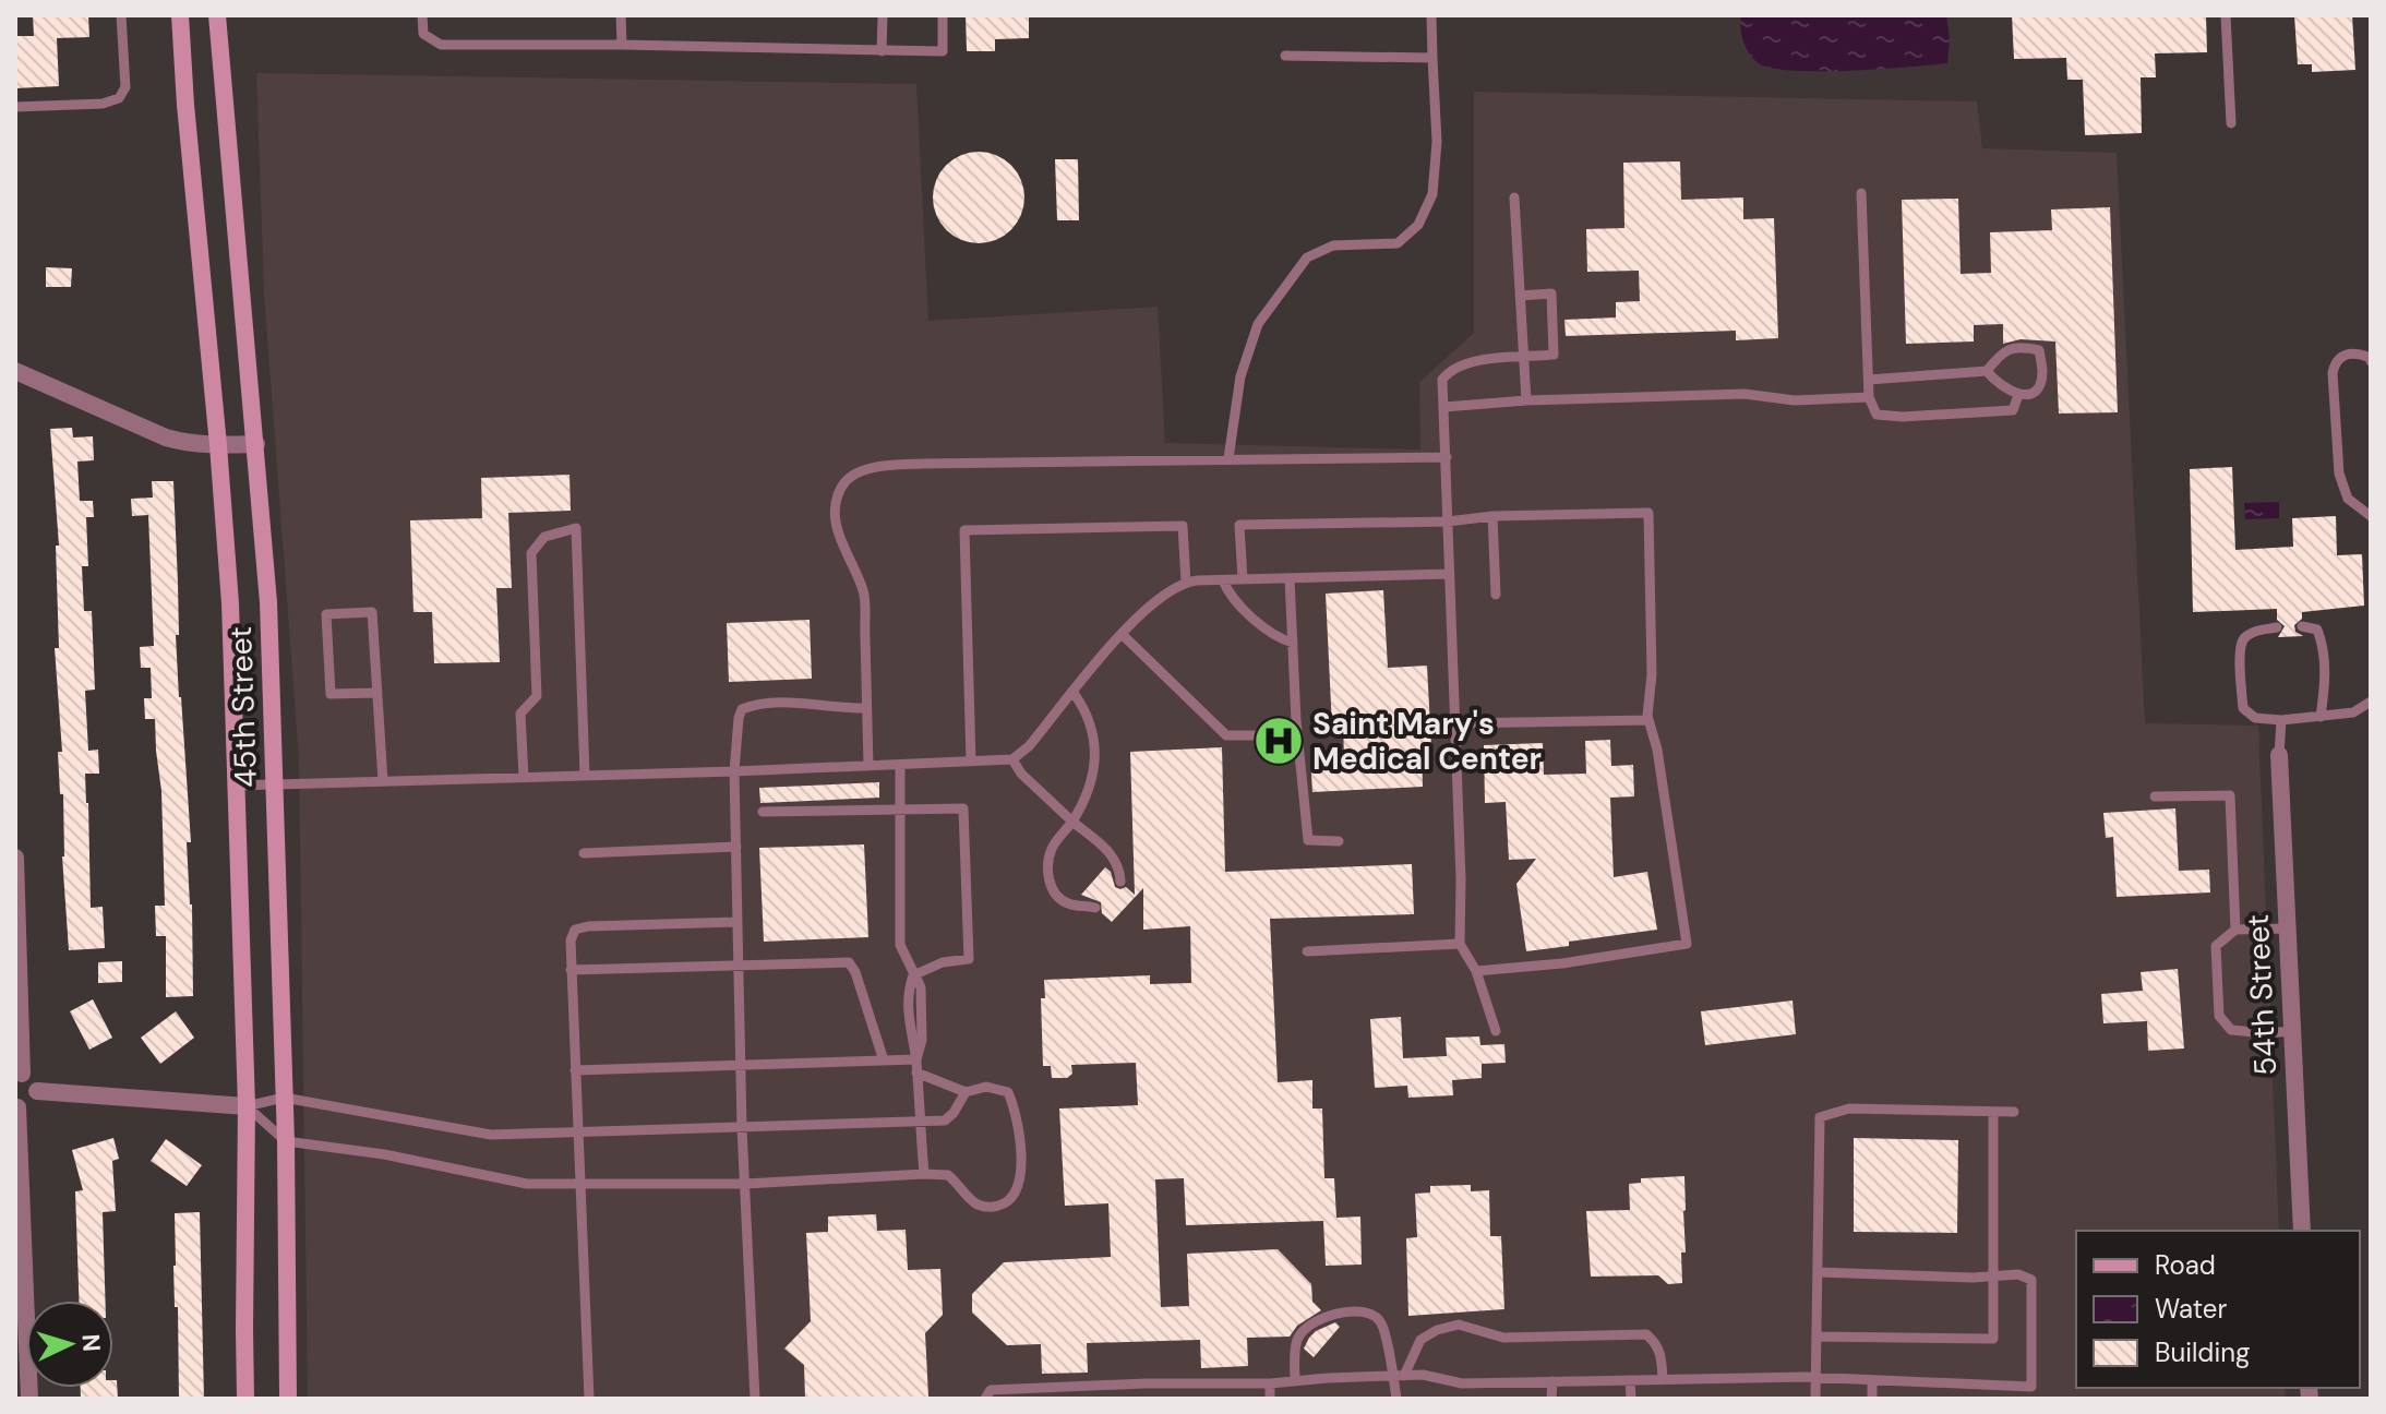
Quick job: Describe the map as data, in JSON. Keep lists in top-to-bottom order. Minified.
{"streets":{"main road":["45th Street"],"street":["54th Street"]},"places":{"hospital":["Saint Mary's Medical Center"]},"legend":["Road","Water","Building"],"north":"right"}
